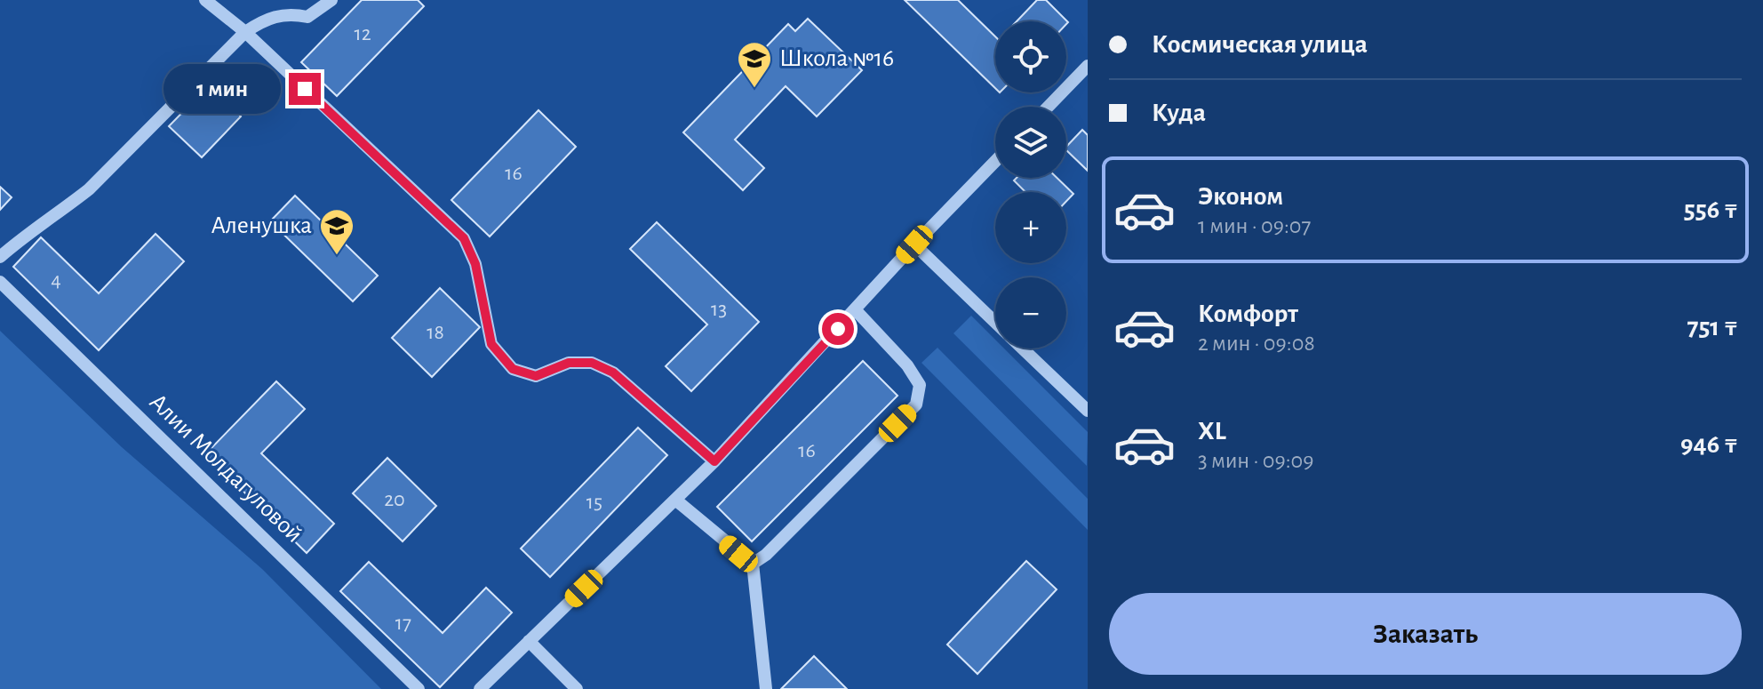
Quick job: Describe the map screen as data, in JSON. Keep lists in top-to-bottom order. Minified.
{"streets":{"street":["Алии Молдагуловой"]},"places":{"school or university":["Школа №16","Аленушка"]},"house_numbers":["12","16","4","13","18","16","20","15","17"],"page":{"banner":["Космическая улица","Куда"],"map_buttons":["+","−"],"bubble":"1 мин","list":[{"name":"Эконом","note":"1 мин · 09:07","value":"556 ₸"},{"name":"Комфорт","note":"2 мин · 09:08","value":"751 ₸"},{"name":"XL","note":"3 мин · 09:09","value":"946 ₸"}],"buttons":"Заказать"}}
